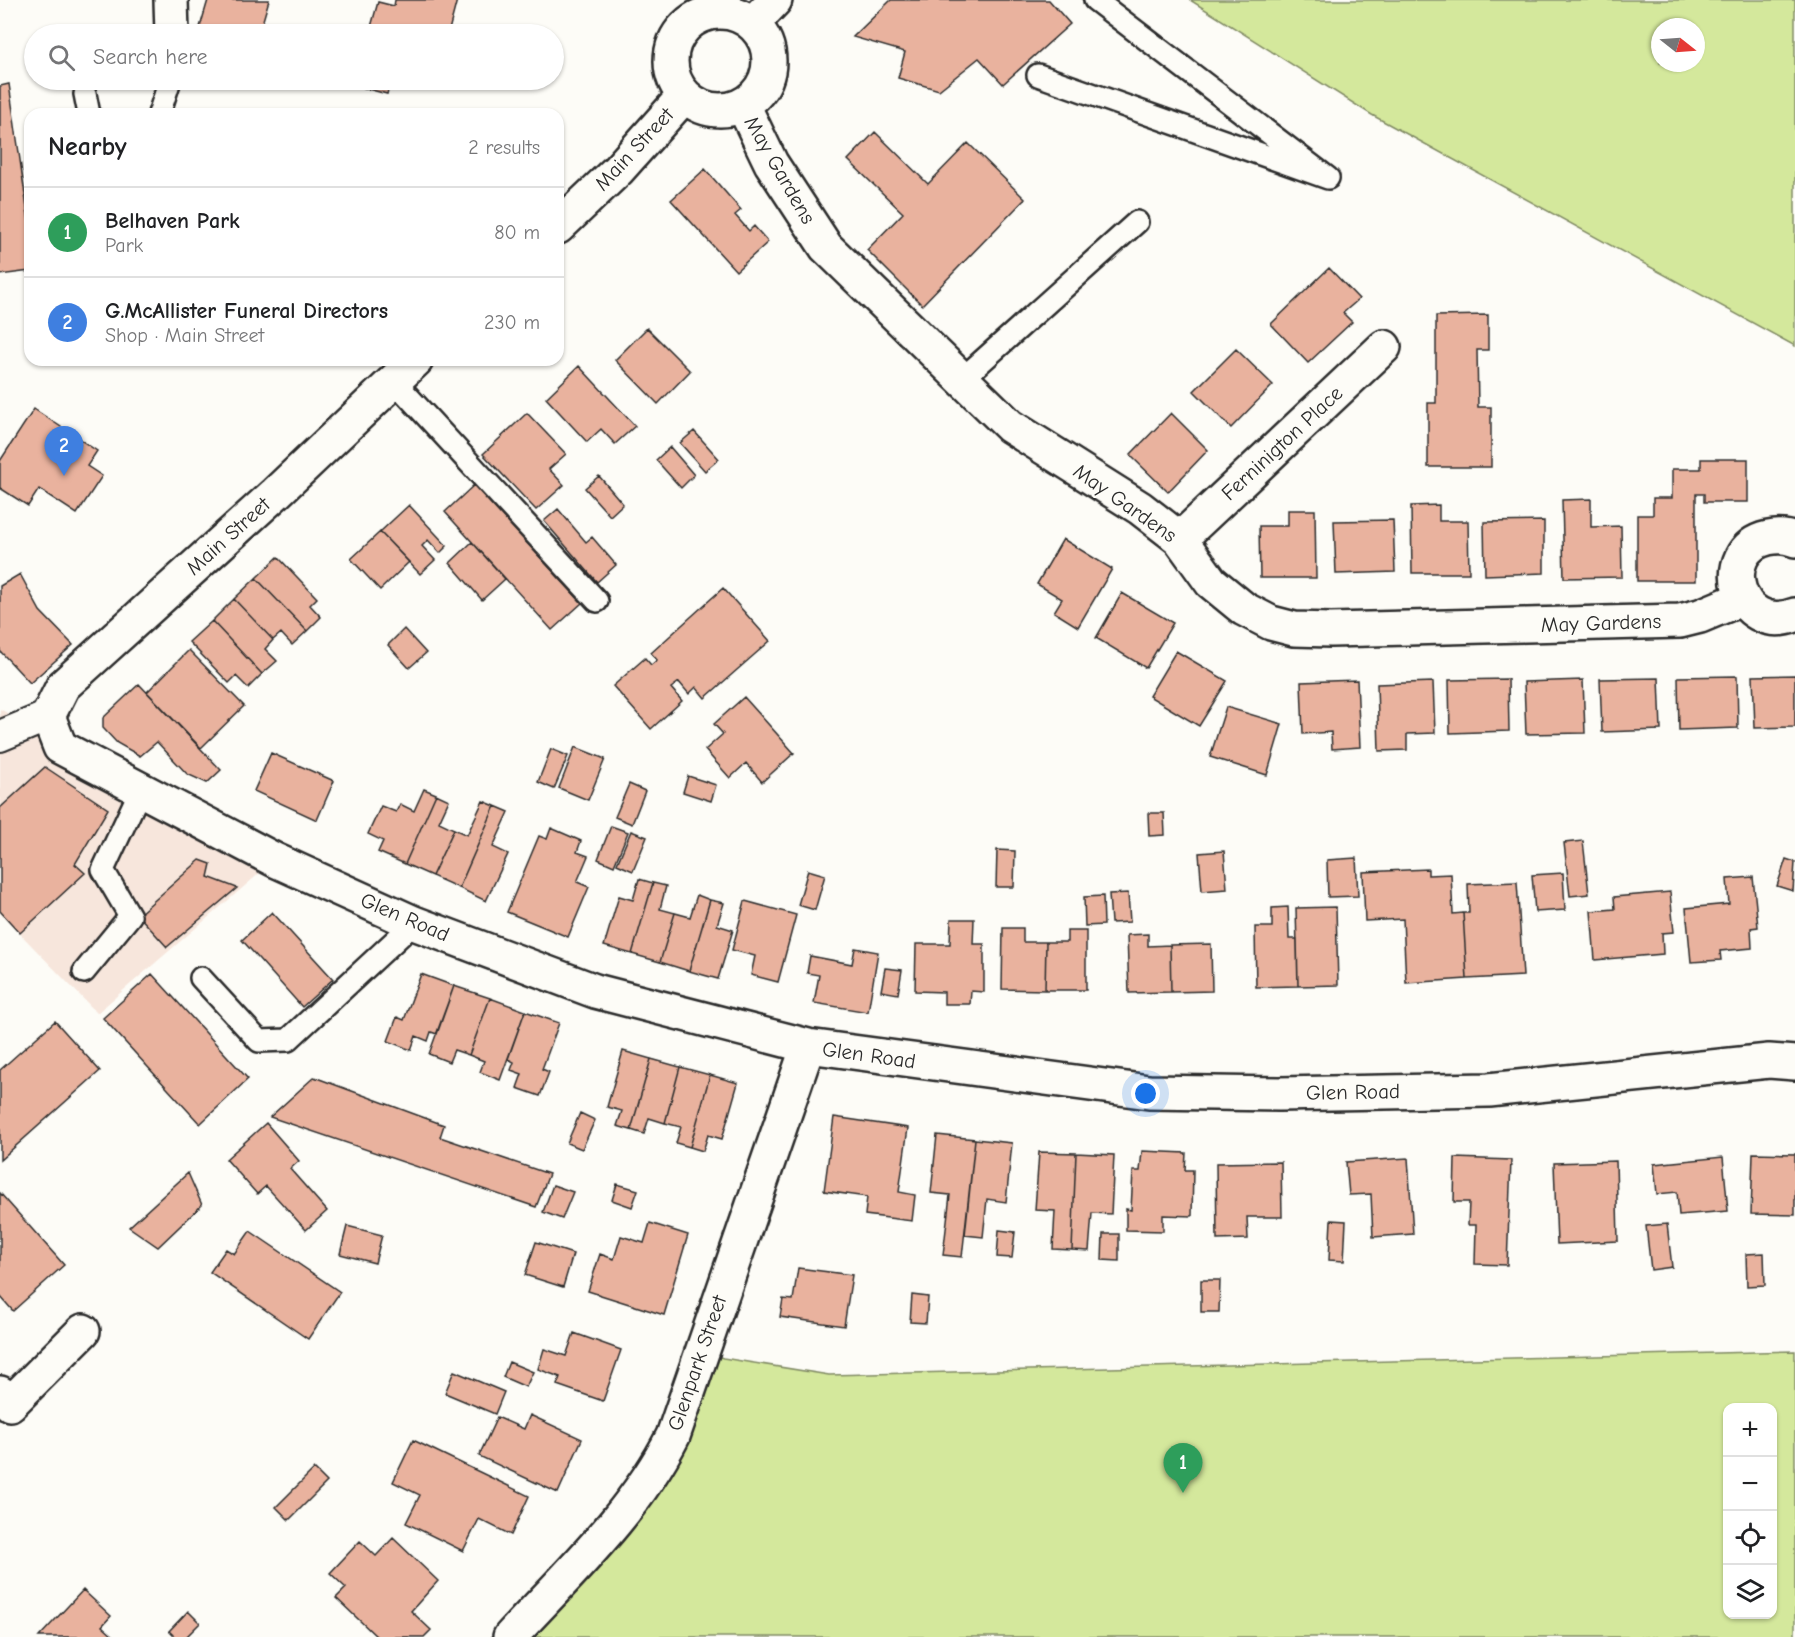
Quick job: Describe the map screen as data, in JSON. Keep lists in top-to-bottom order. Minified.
{"streets":{"street":["Main Street","May Gardens","Ferninigton Place","Glen Road","Glenpark Street"]},"crossings":[["Main Street","May Gardens"],["Main Street","Glen Road"],["May Gardens","Ferninigton Place"],["Glen Road","Glenpark Street"]],"north":"right","page":{"search":"Search here","heading":["Nearby","2 results"],"list":[{"mark":"1","name":"Belhaven Park","note":"Park","value":"80 m"},{"mark":"2","name":"G.McAllister Funeral Directors","note":"Shop · Main Street","value":"230 m"}],"pins":["2","1"],"map_buttons":["+","−"]}}
